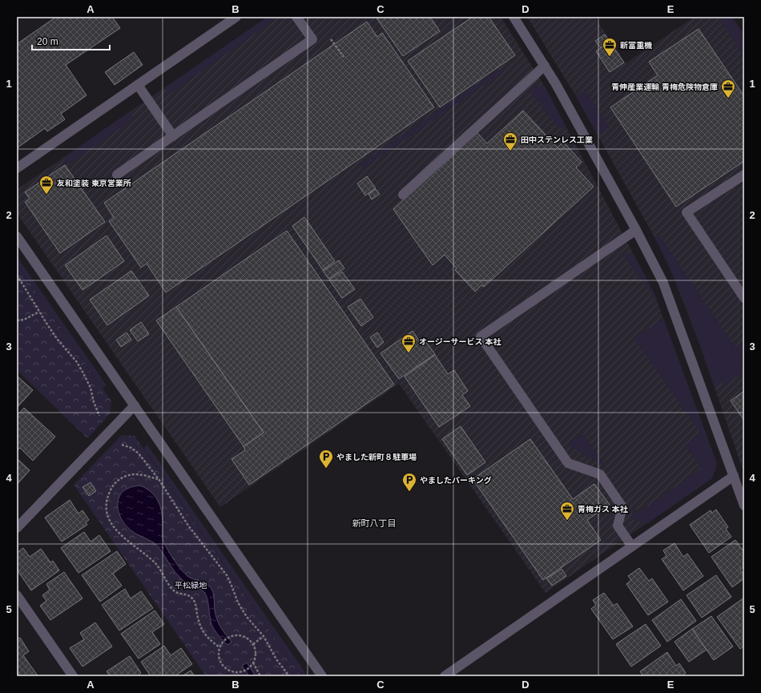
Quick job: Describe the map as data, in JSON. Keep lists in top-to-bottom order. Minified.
{"districts":["新町八丁目"],"parks":["平松緑地"],"places":{"office":["新富重機","青伸産業運輸 青梅危険物倉庫","田中ステンレス工業","友和塗装 東京営業所","オージーサービス 本社","青梅ガス 本社"],"parking":["やました新町８駐車場","やましたパーキング"]},"scale_bar":"20 m","grid":{"columns":["A","B","C","D","E"],"rows":["1","2","3","4","5"]}}
